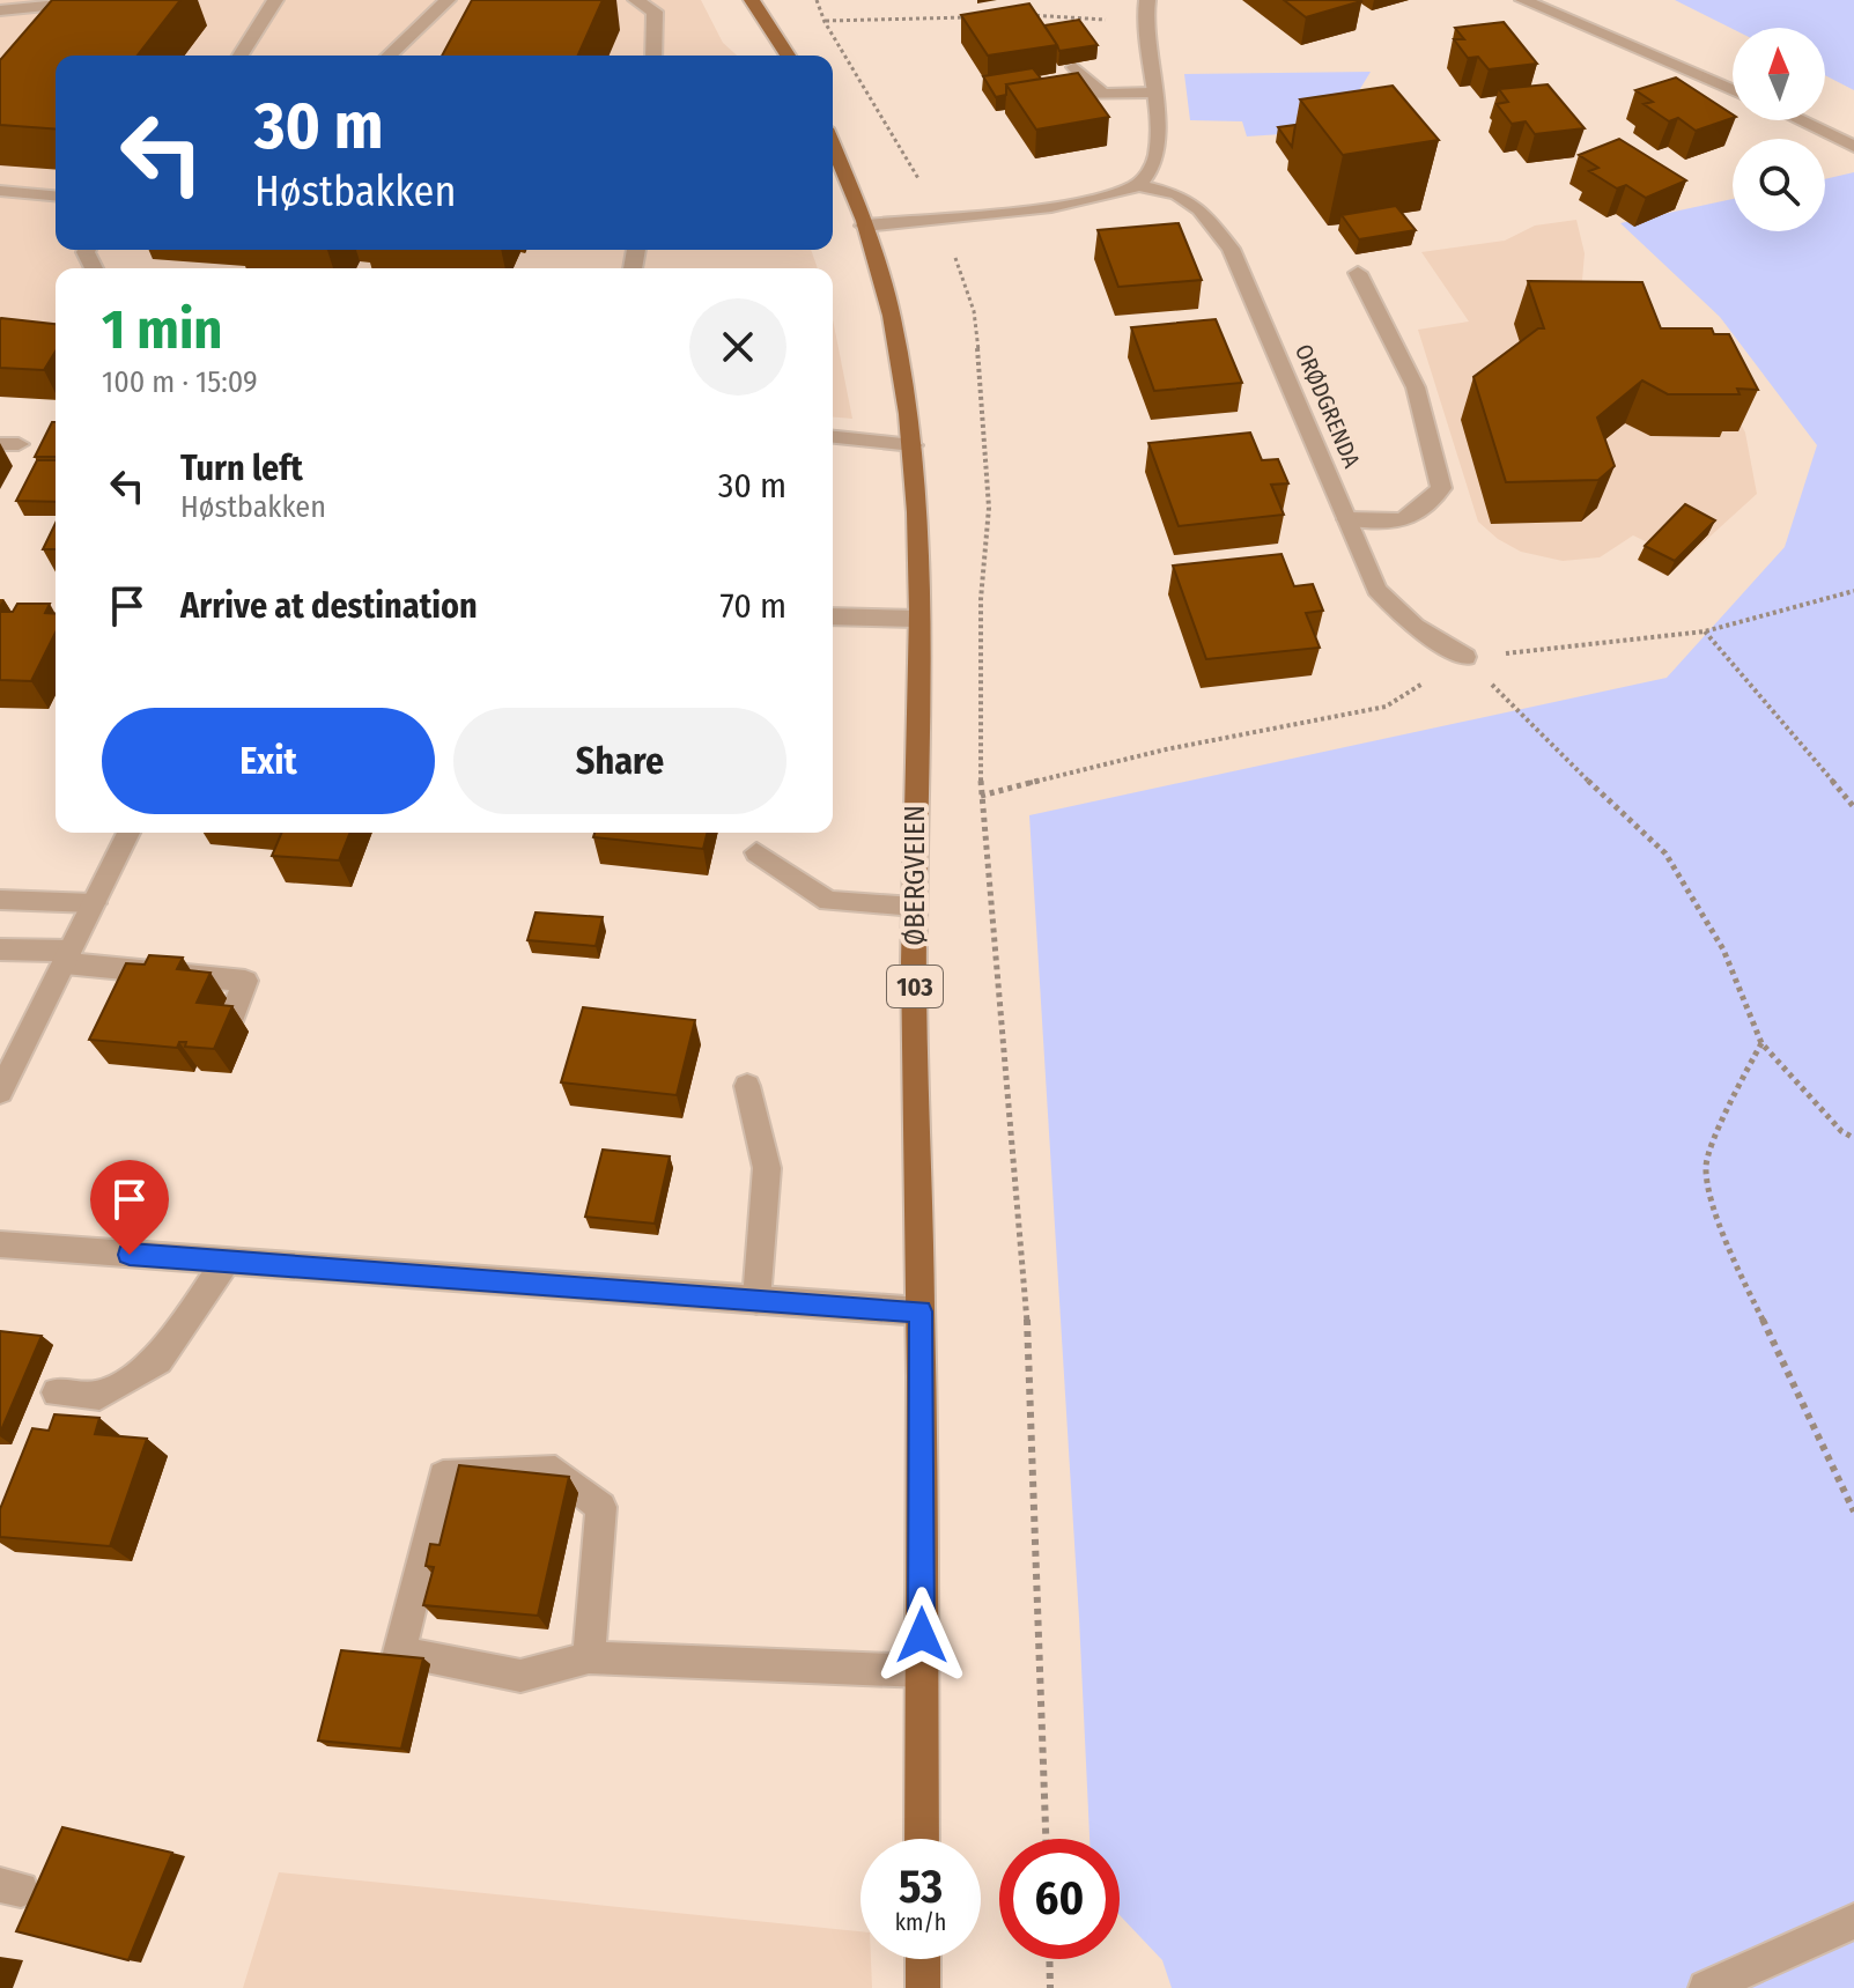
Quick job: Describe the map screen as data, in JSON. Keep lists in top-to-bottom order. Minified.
{"streets":{"main road":["ØBERGVEIEN","103"],"street":["ORØDGRENDA"]},"north":"top","page":{"turn":["30 m","Høstbakken"],"heading":["1 min","100 m · 15:09"],"list":[{"name":"Turn left","note":"Høstbakken","value":"30 m"},{"name":"Arrive at destination","value":"70 m"}],"buttons":["Exit","Share"],"speed":"53 km/h","limit":"60"}}
